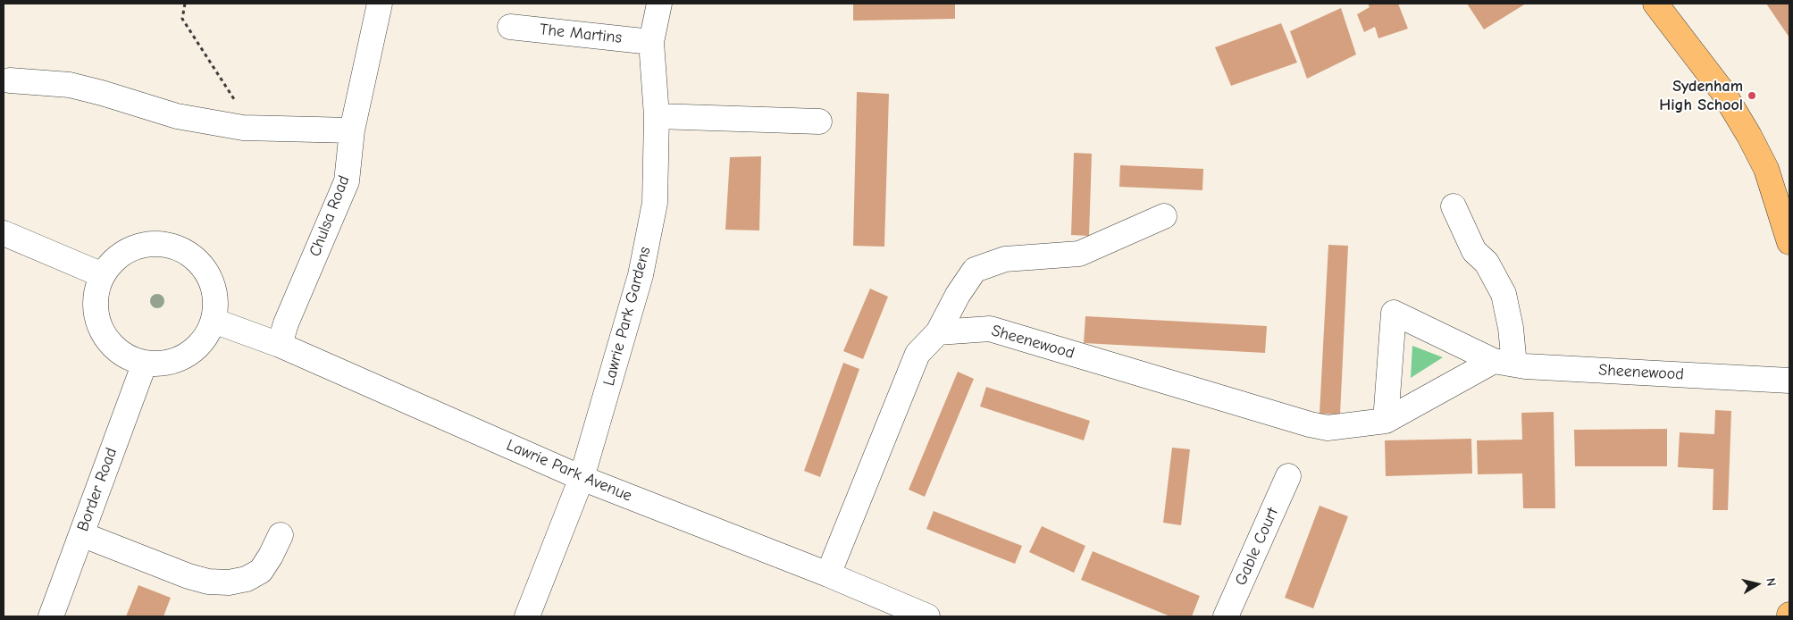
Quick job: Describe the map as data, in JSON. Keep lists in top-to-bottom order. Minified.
{"streets":{"street":["The Martins","Chulsa Road","Lawrie Park Gardens","Sheenewood","Lawrie Park Avenue","Border Road","Gable Court"]},"crossings":[["The Martins","Lawrie Park Gardens"],["Chulsa Road","Lawrie Park Avenue"],["Lawrie Park Gardens","Lawrie Park Avenue"],["Lawrie Park Avenue","Border Road"]],"places":["Sydenham High School"],"north":"right"}
